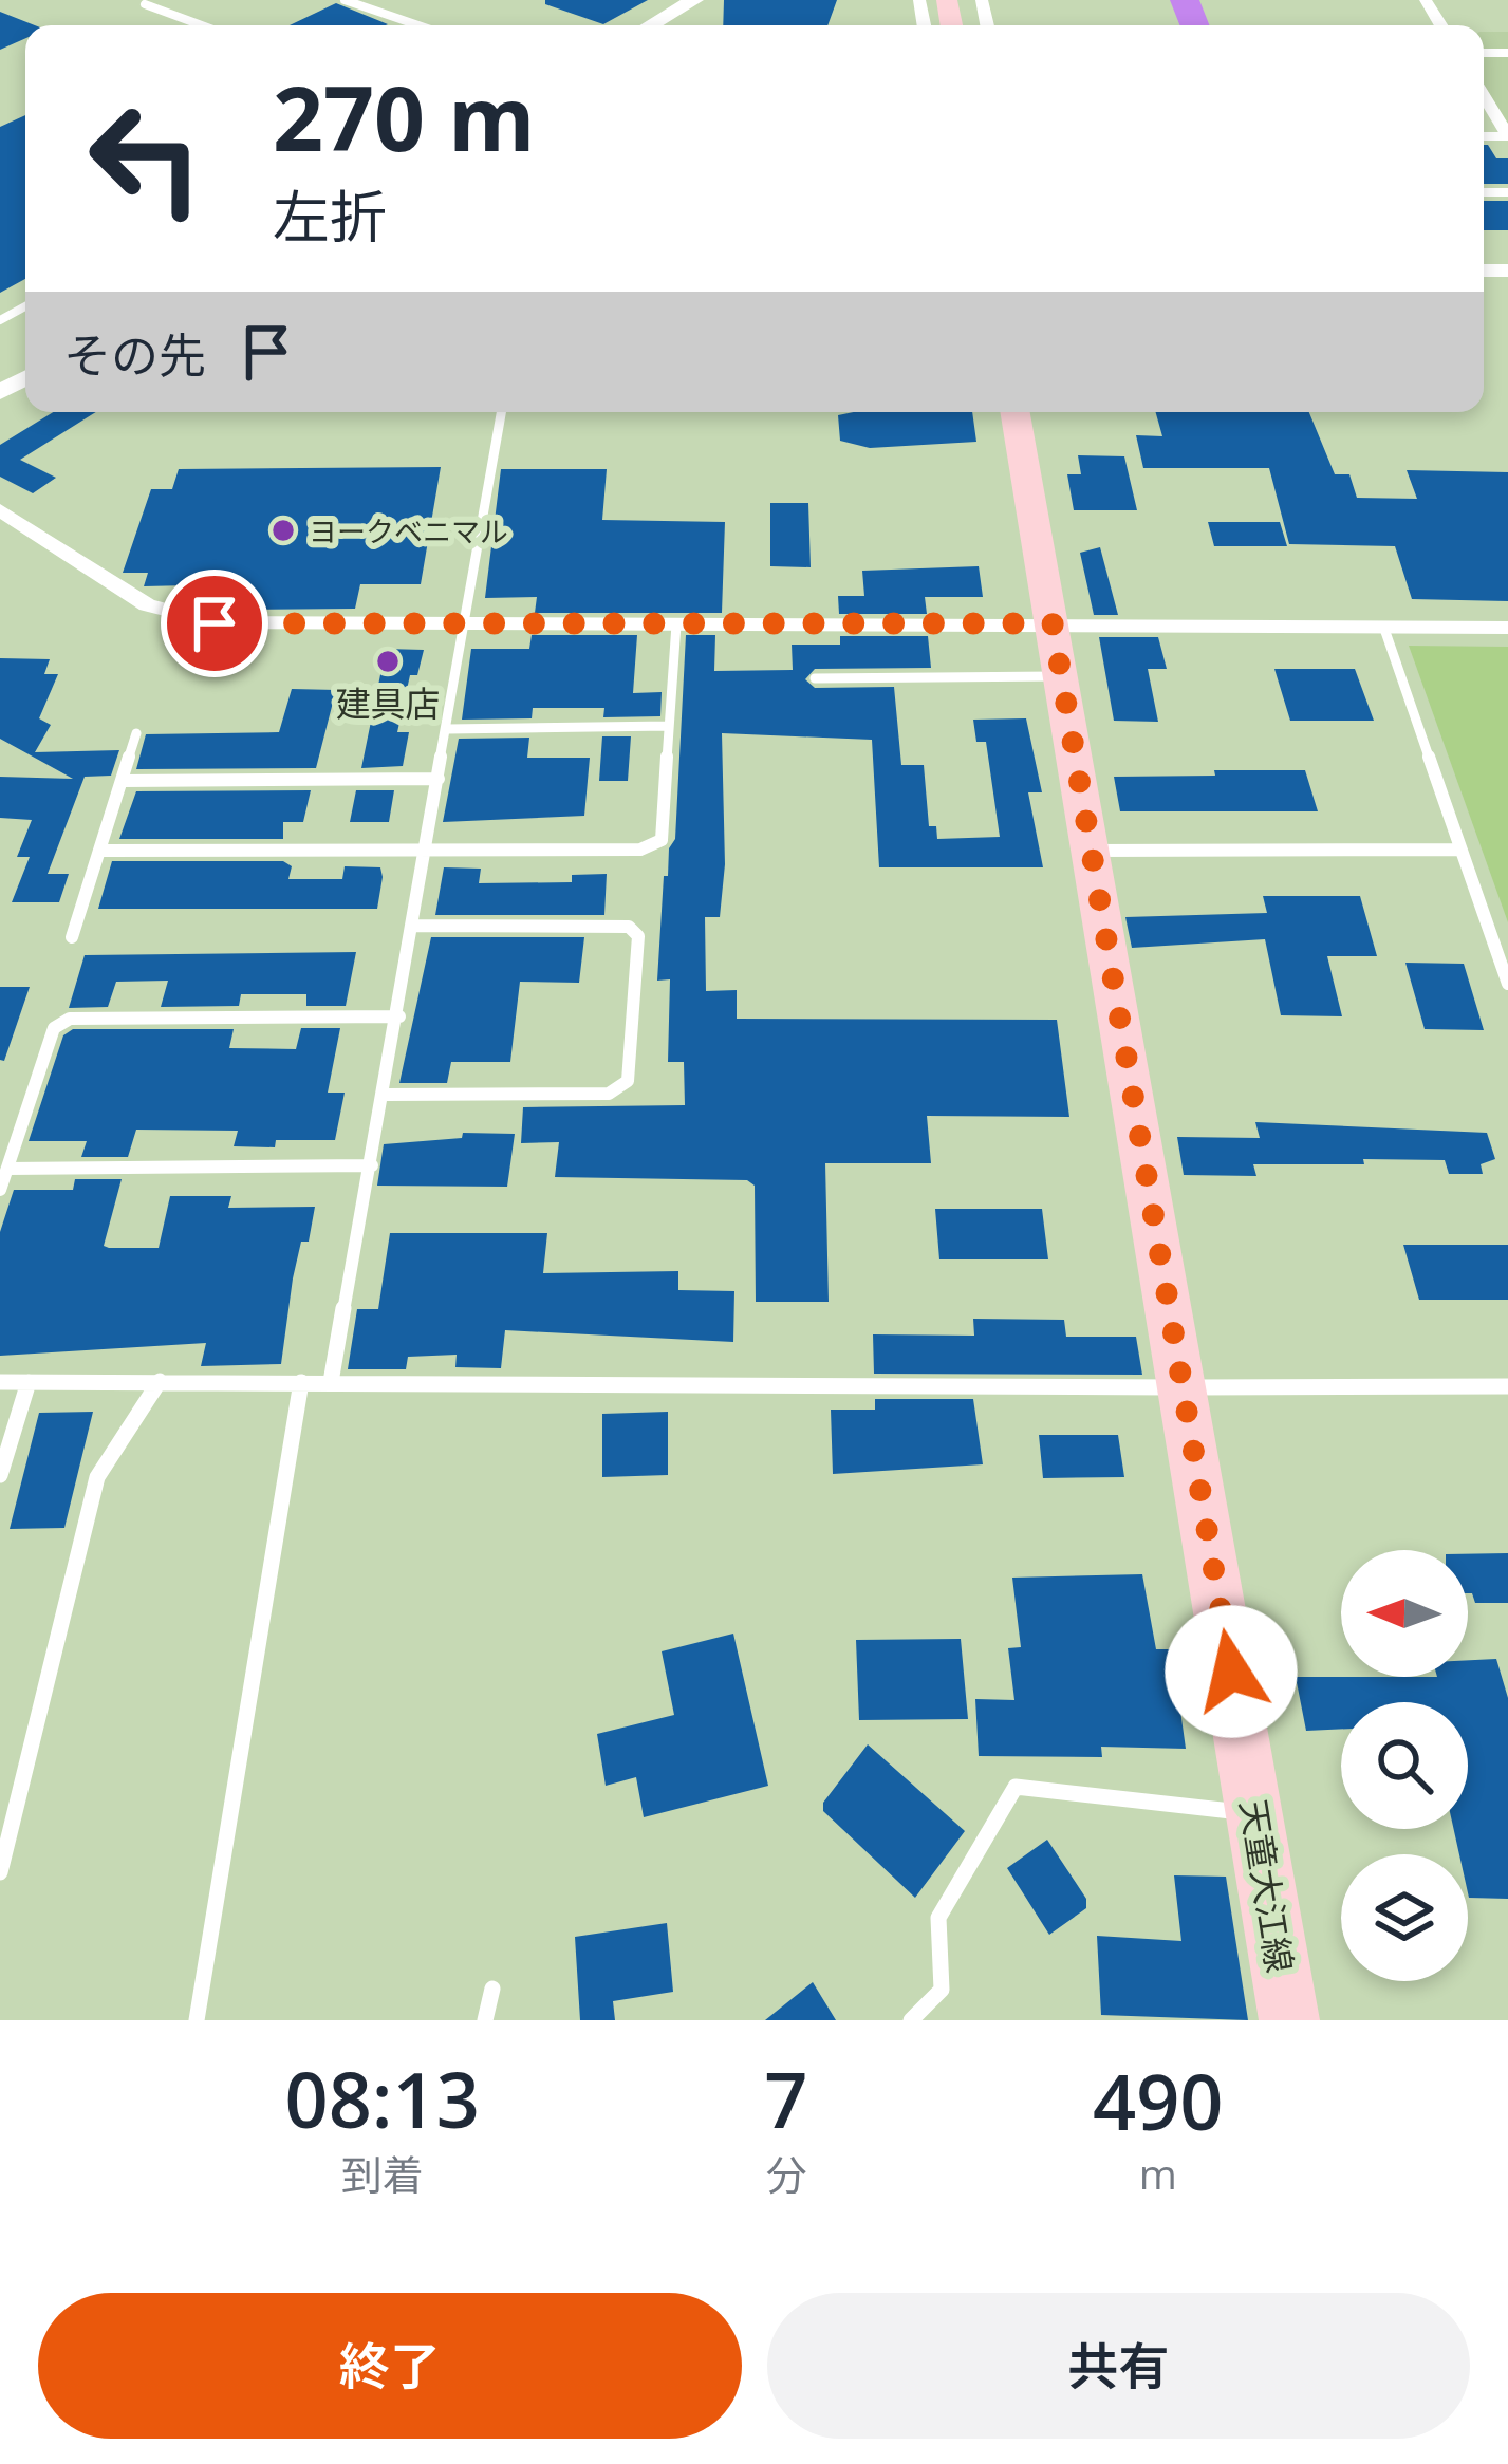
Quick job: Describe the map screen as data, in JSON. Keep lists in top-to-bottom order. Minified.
{"streets":{"main road":["天童大江線"]},"places":["ヨークベニマル","建具店"],"north":"left","page":{"turn":["270 m","左折"],"then":"その先","eta":["08:13","到着","7","分","490","m"],"buttons":["終了","共有"]}}
